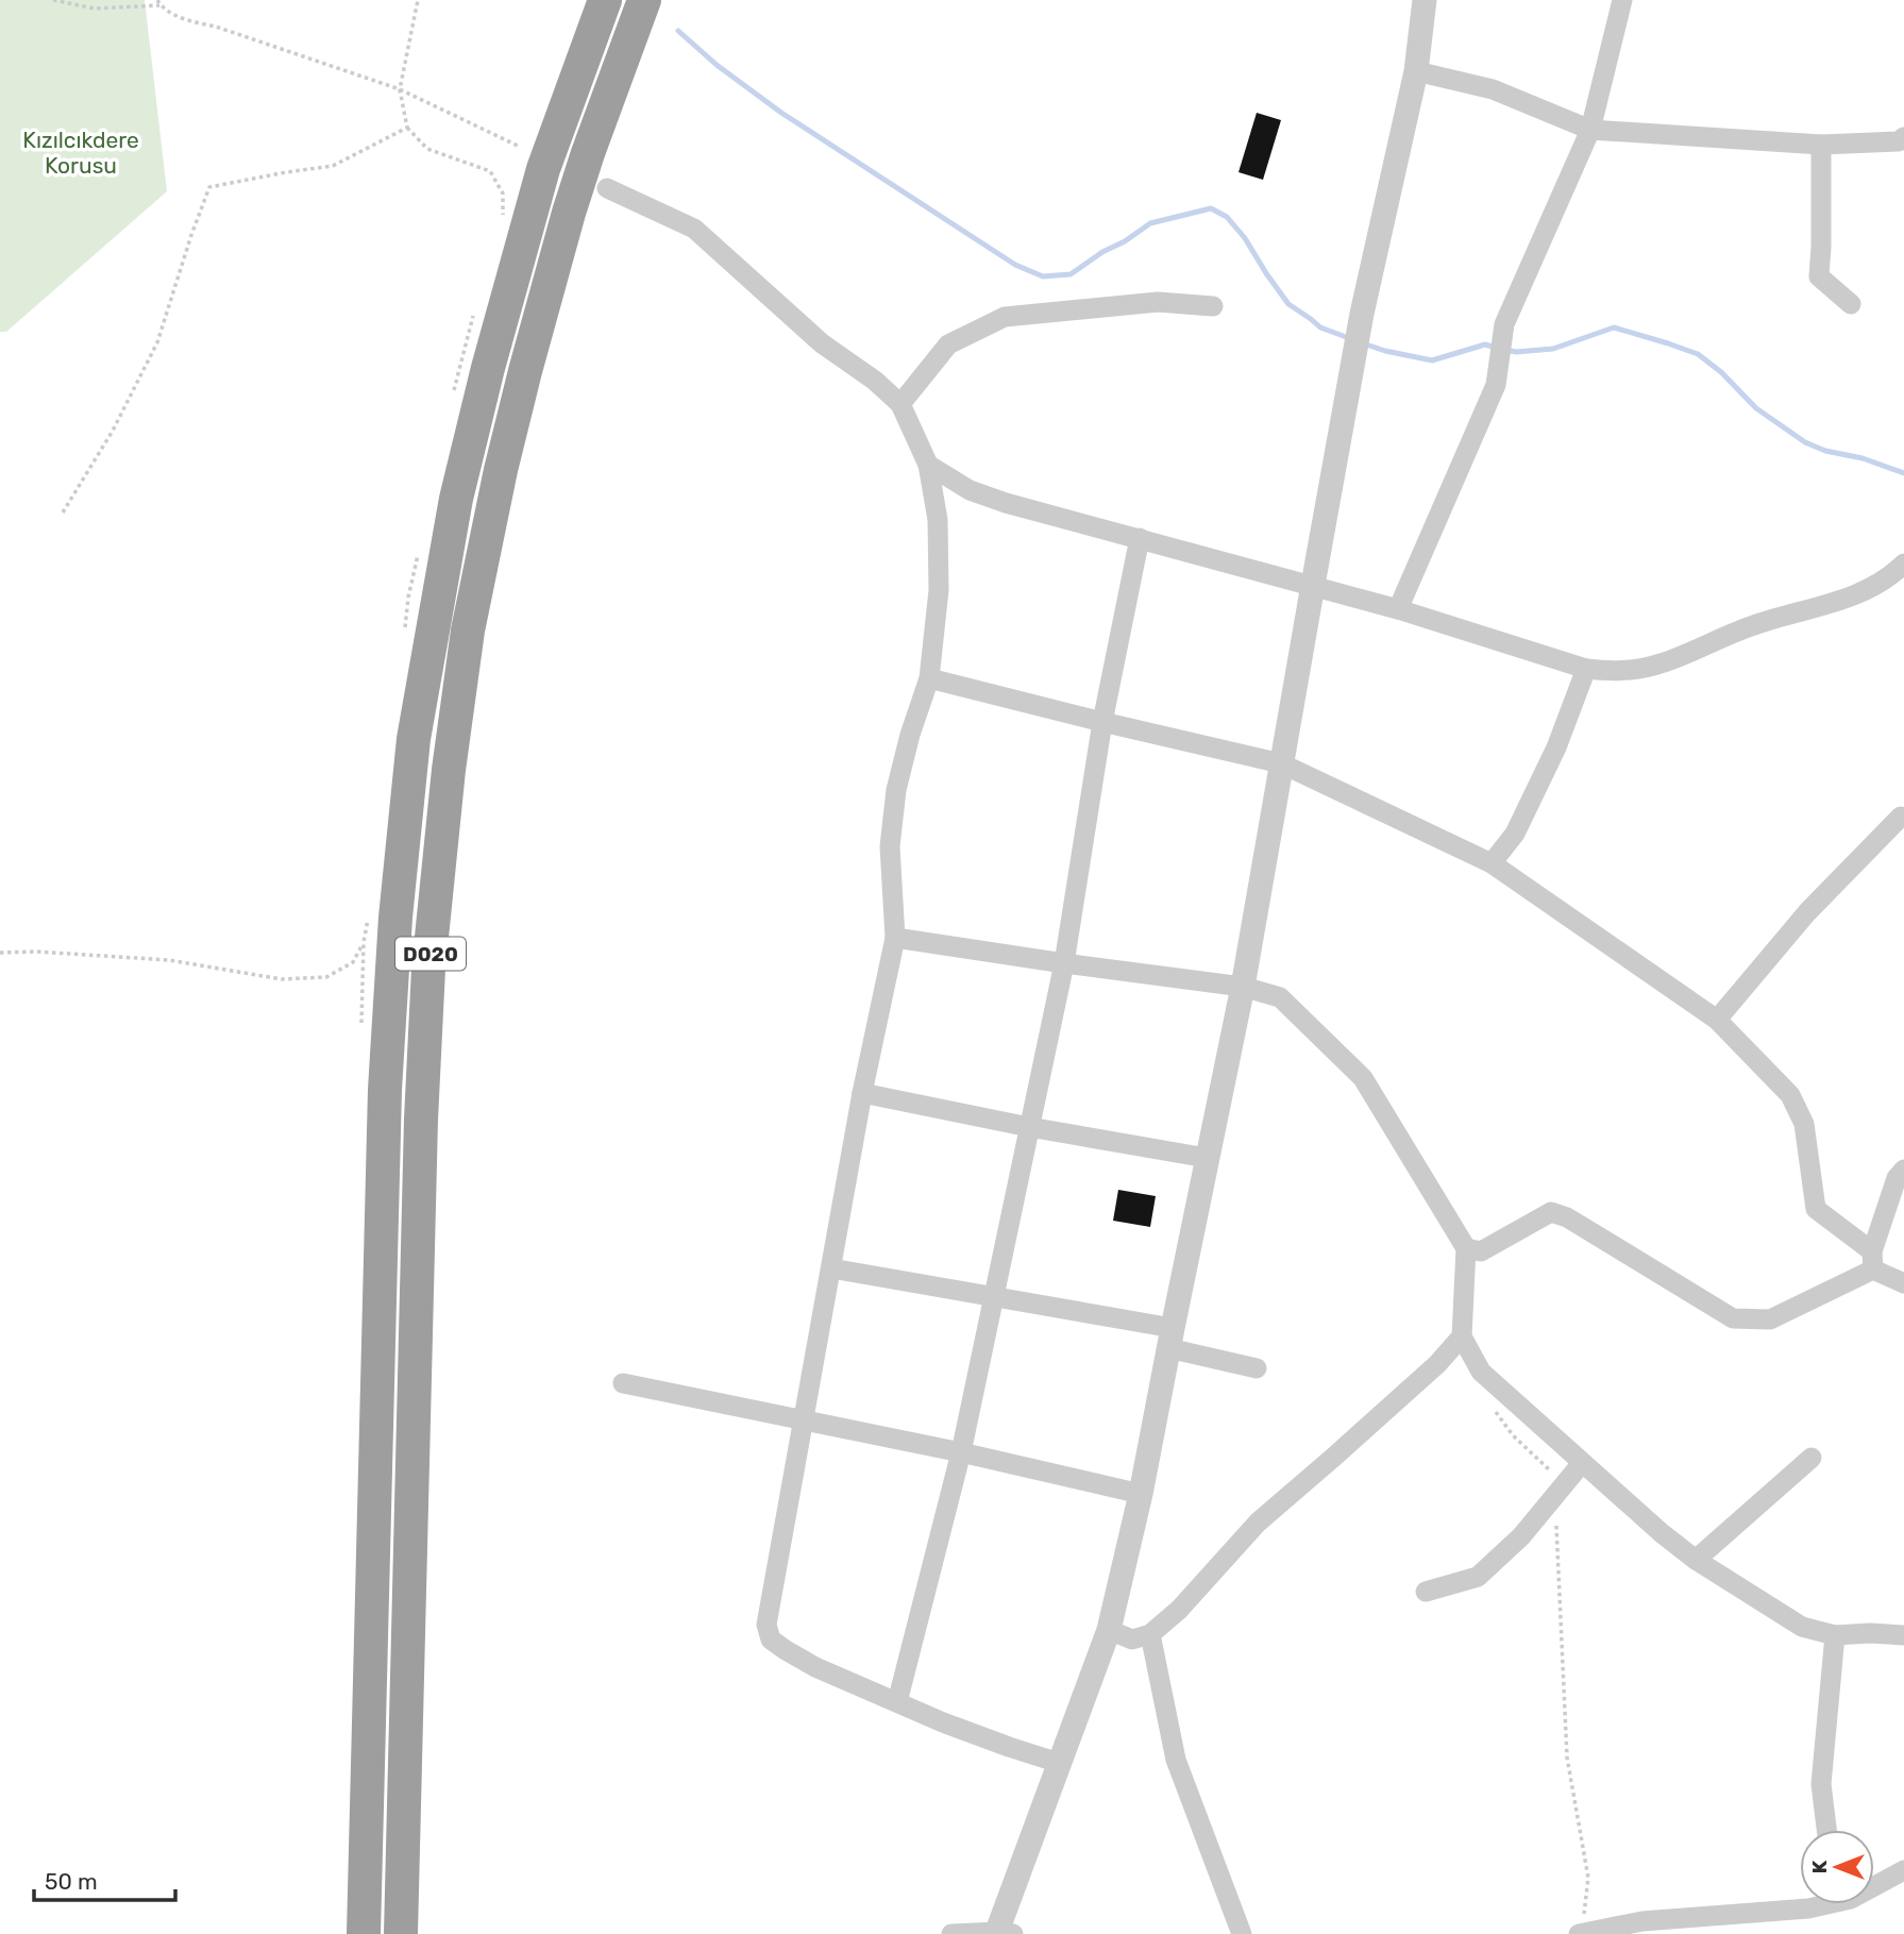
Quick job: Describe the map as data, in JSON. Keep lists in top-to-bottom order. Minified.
{"streets":{"highway":["D020"]},"parks":["Kızılcıkdere Korusu"],"scale_bar":"50 m","north":"left"}
